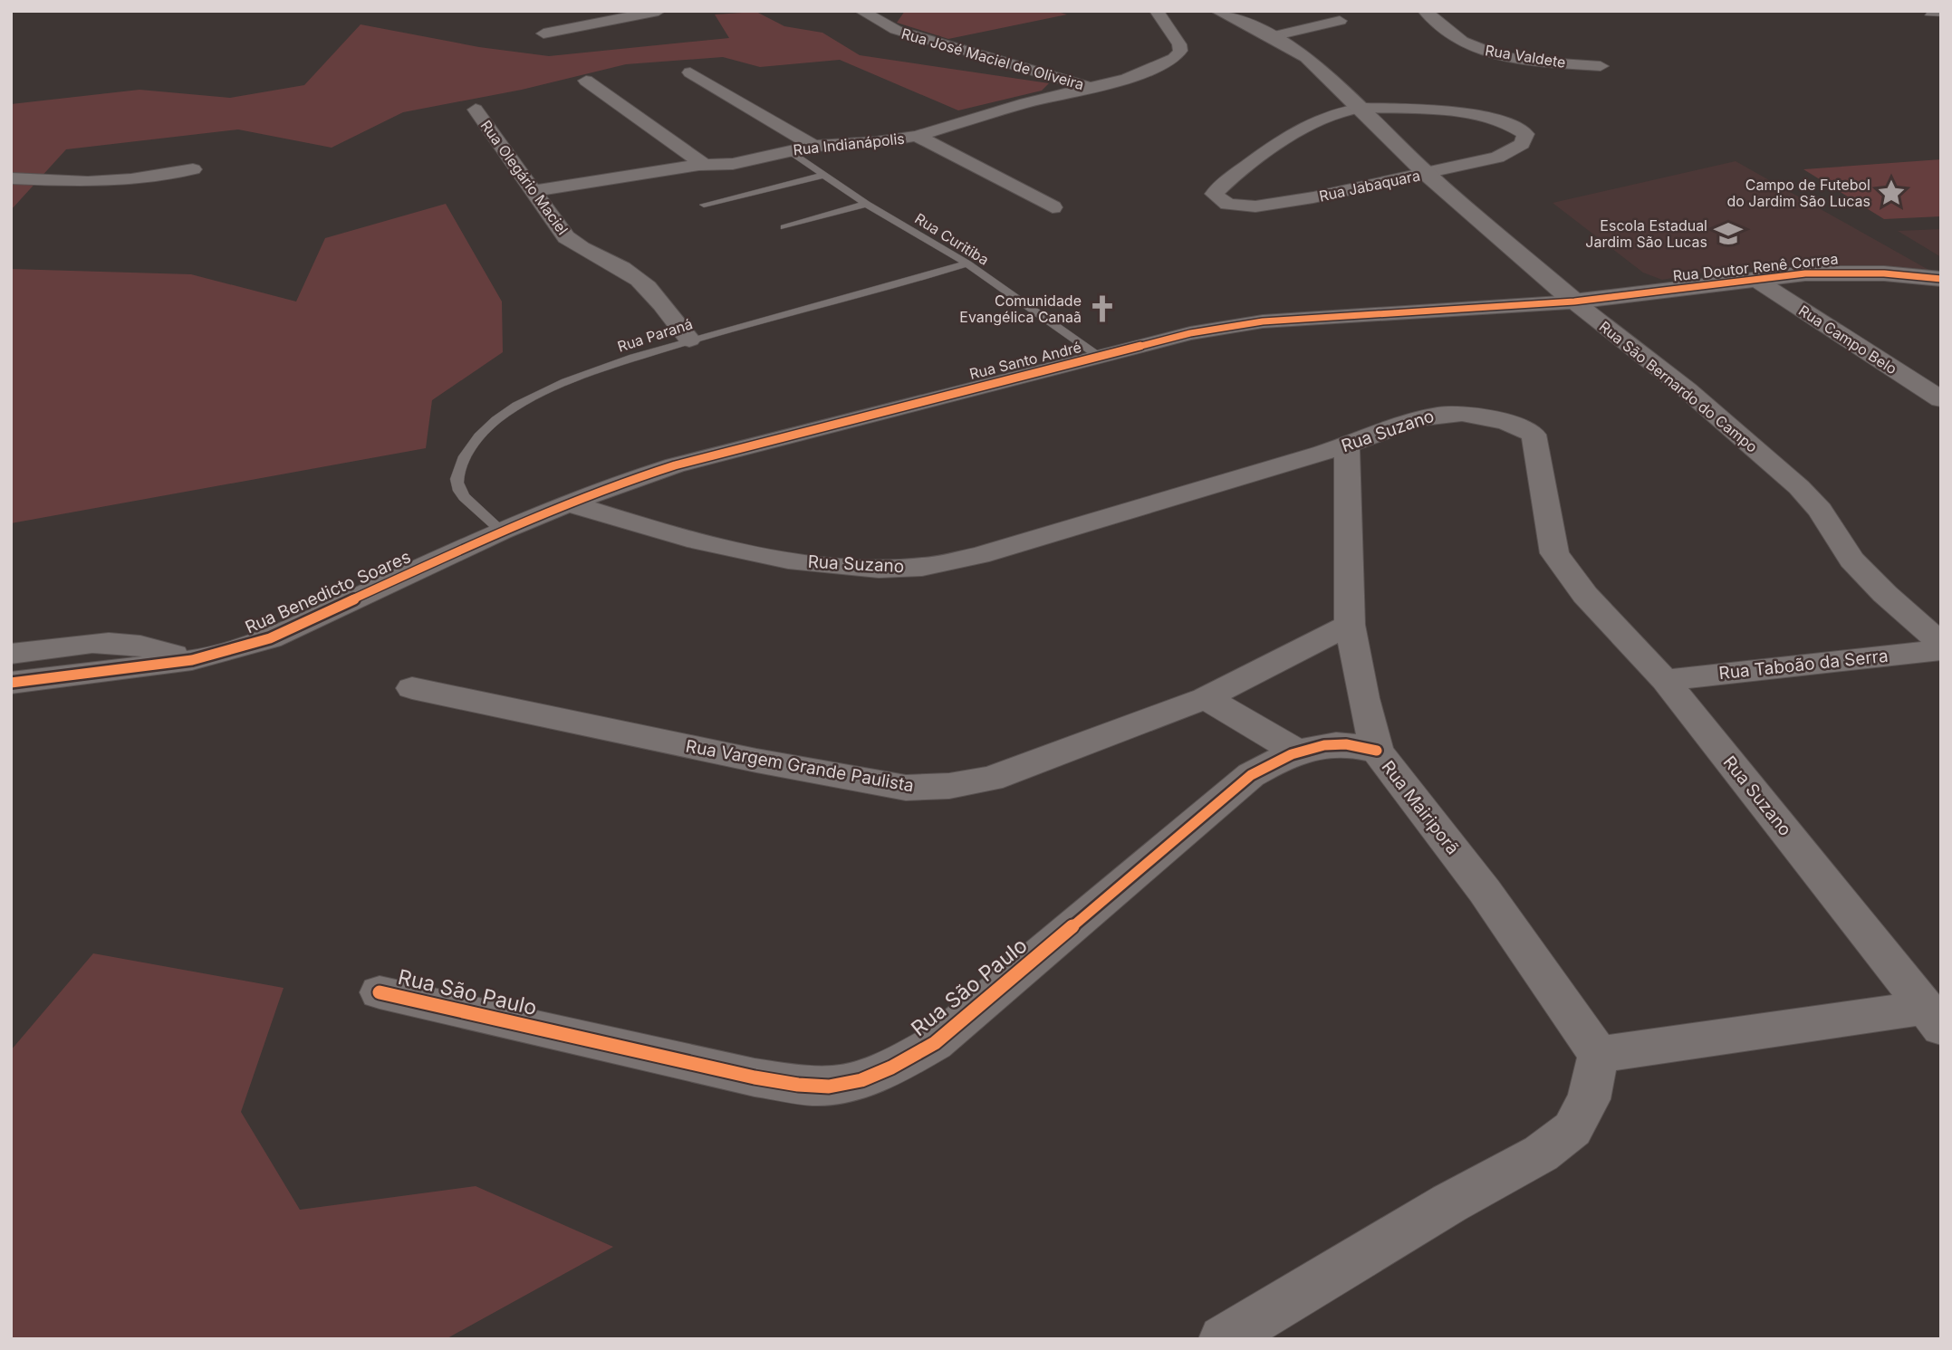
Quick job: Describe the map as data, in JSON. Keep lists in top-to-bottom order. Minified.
{"streets":{"street":["Rua Valdete","Rua José Maciel de Oliveira","Rua Indianápolis","Rua Olegário Maciel","Rua Jabaquara","Rua Doutor Renê Correa","Rua Campo Belo","Rua Santo André","Rua São Bernardo do Campo","Rua Suzano","Rua Benedicto Soares","Rua Taboão da Serra","Rua Vargem Grande Paulista","Rua Mairiporã","Rua São Paulo"],"lane":["Rua Curitiba","Rua Paraná"]},"crossings":[["Rua José Maciel de Oliveira","Rua Indianápolis"],["Rua Indianápolis","Rua Olegário Maciel"],["Rua Indianápolis","Rua Curitiba"],["Rua Olegário Maciel","Rua Paraná"],["Rua Jabaquara","Rua São Bernardo do Campo"],["Rua Curitiba","Rua Paraná"],["Rua Curitiba","Rua Santo André"],["Rua Doutor Renê Correa","Rua Campo Belo"],["Rua Doutor Renê Correa","Rua Santo André"],["Rua Doutor Renê Correa","Rua São Bernardo do Campo"],["Rua Paraná","Rua Santo André"],["Rua Paraná","Rua Benedicto Soares"],["Rua Santo André","Rua São Bernardo do Campo"],["Rua Santo André","Rua Suzano"],["Rua Santo André","Rua Benedicto Soares"],["Rua Suzano","Rua Taboão da Serra"],["Rua Suzano","Rua Mairiporã"],["Rua Vargem Grande Paulista","Rua Mairiporã"],["Rua Mairiporã","Rua São Paulo"]],"places":{"place":["Campo de Futebol do Jardim São Lucas"],"school or university":["Escola Estadual Jardim São Lucas"],"church":["Comunidade Evangélica Canaã"]}}
